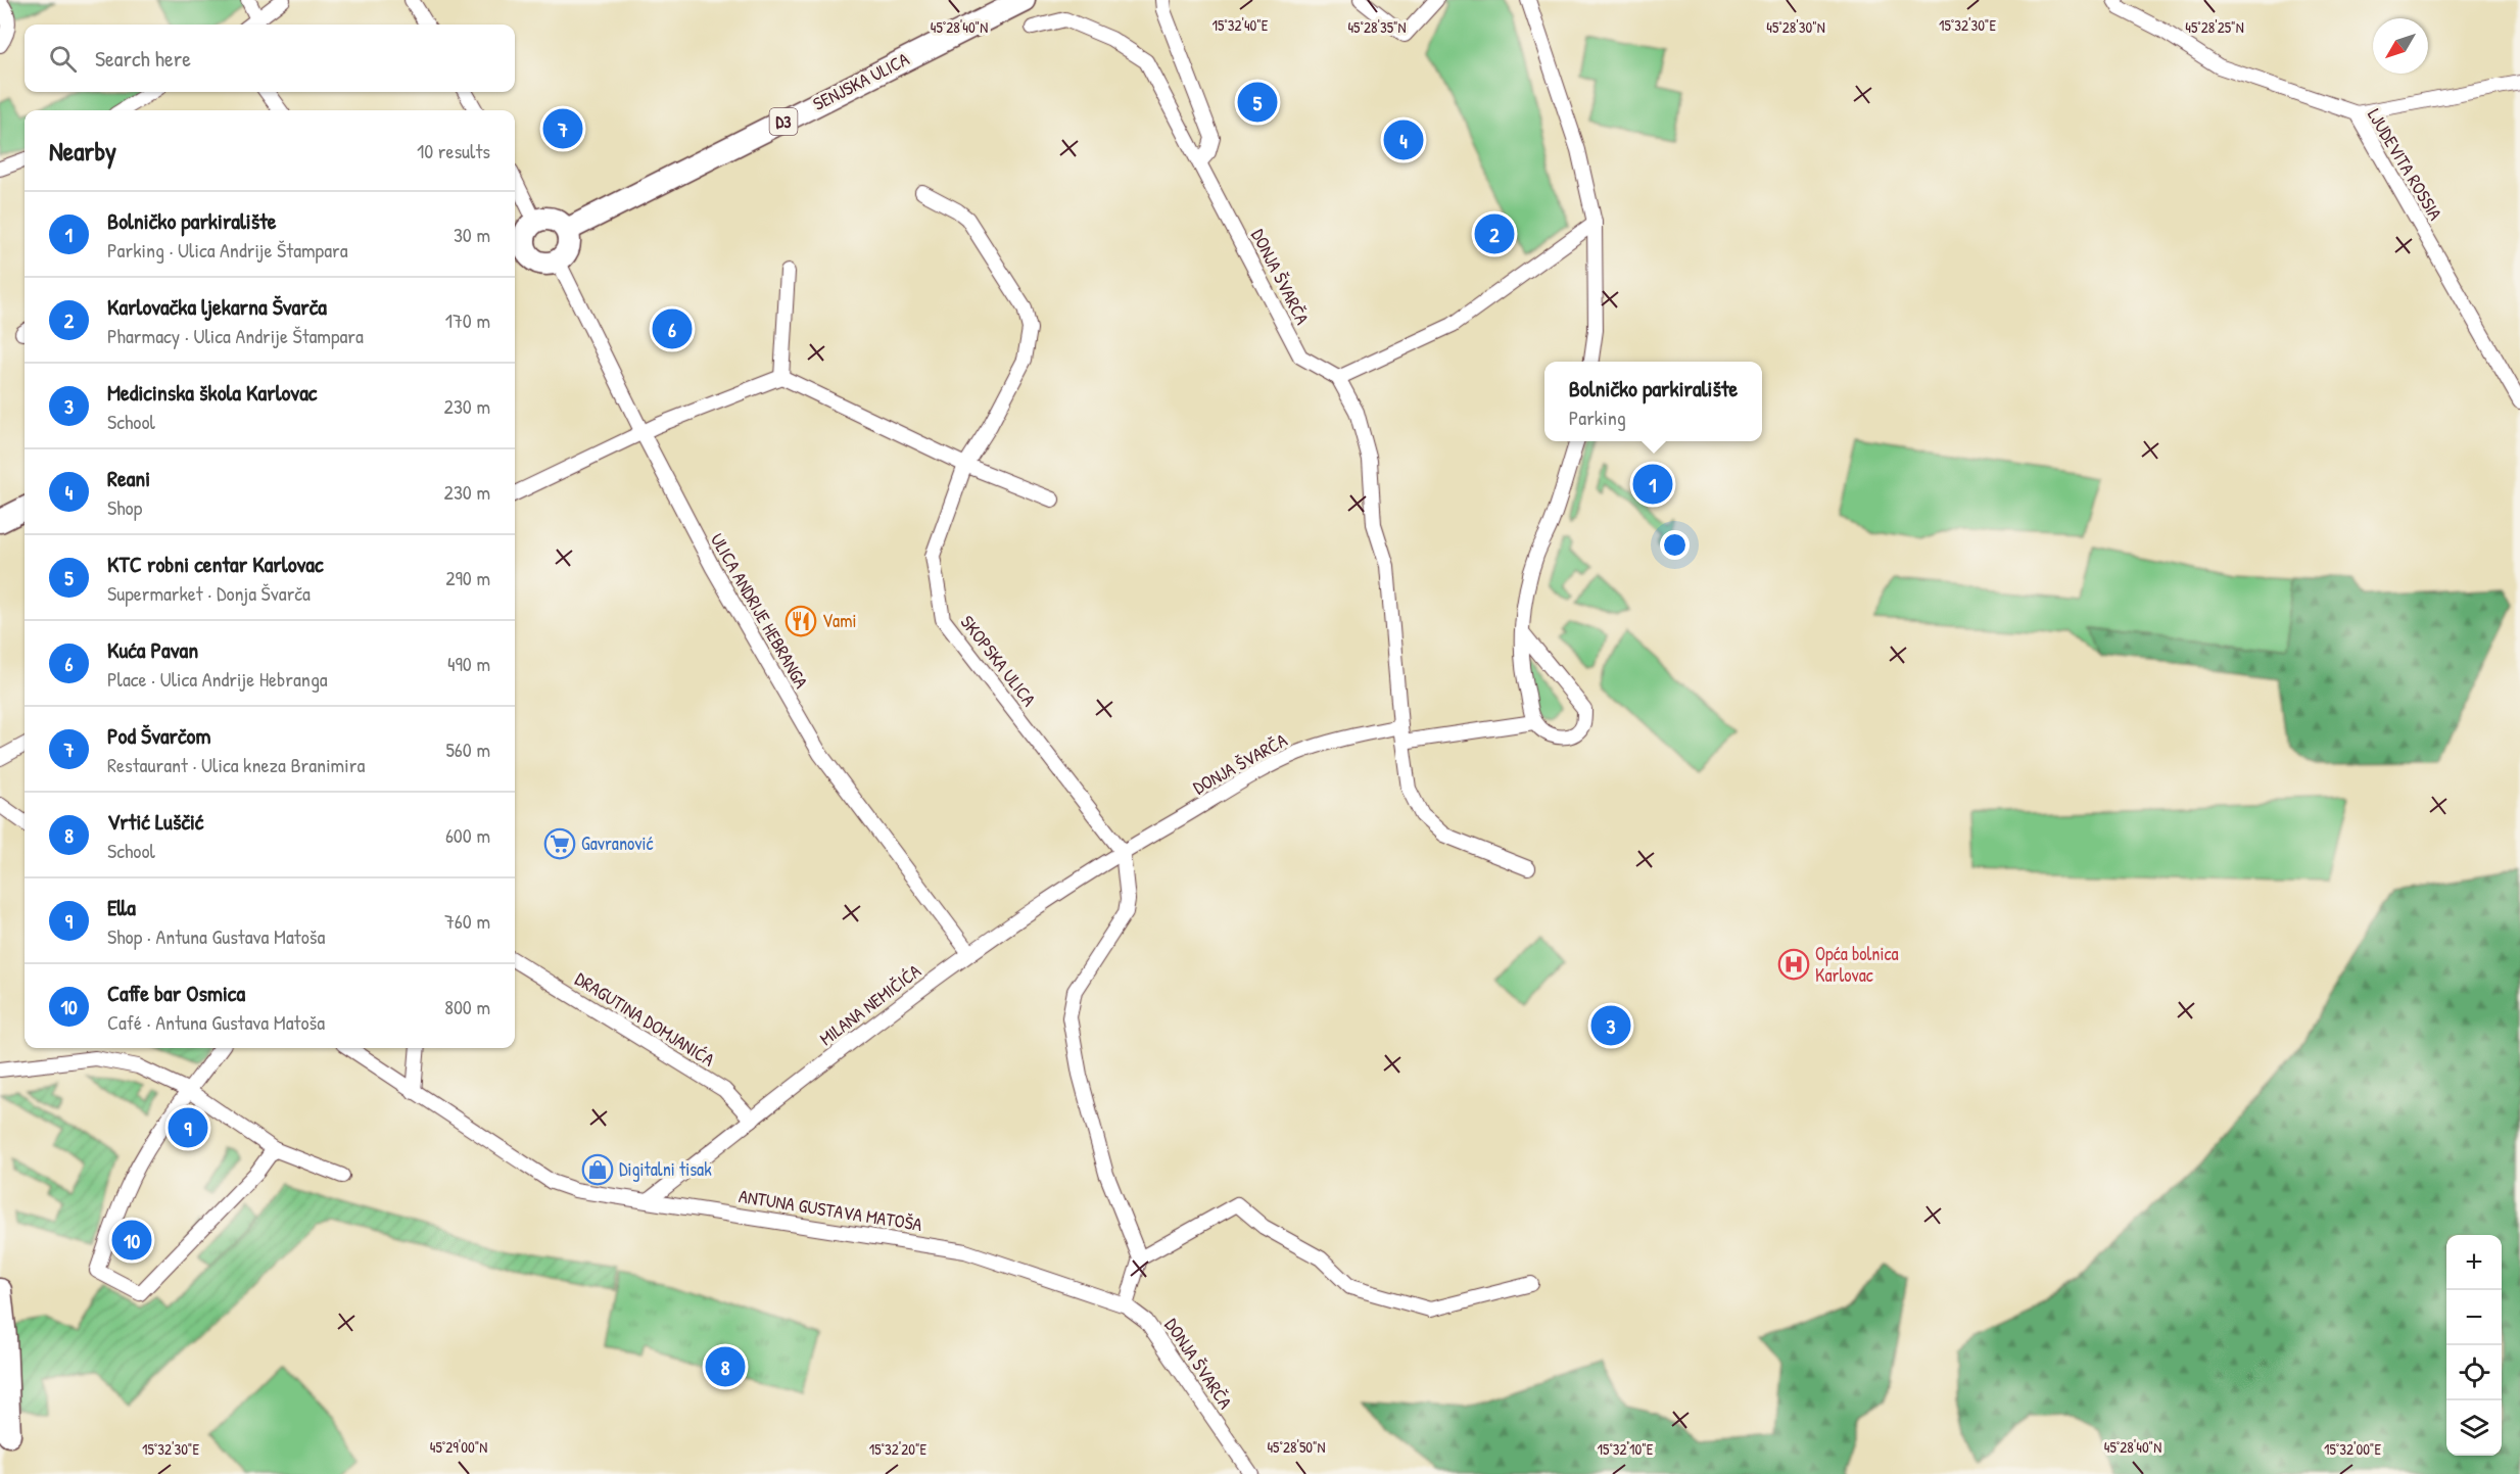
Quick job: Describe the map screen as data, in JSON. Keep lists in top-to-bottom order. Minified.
{"streets":{"main road":["SENJSKA ULICA","D3"],"street":["LJUDEVITA ROSSIA","DONJA ŠVARČA","ULICA ANDRIJE HEBRANGA","SKOPSKA ULICA","MILANA NEMIČIĆA","DRAGUTINA DOMJANIĆA","ANTUNA GUSTAVA MATOŠA"]},"crossings":[["SENJSKA ULICA","ULICA ANDRIJE HEBRANGA"],["DONJA ŠVARČA","SKOPSKA ULICA"],["DONJA ŠVARČA","MILANA NEMIČIĆA"],["DONJA ŠVARČA","ANTUNA GUSTAVA MATOŠA"],["ULICA ANDRIJE HEBRANGA","MILANA NEMIČIĆA"],["SKOPSKA ULICA","MILANA NEMIČIĆA"],["MILANA NEMIČIĆA","DRAGUTINA DOMJANIĆA"],["MILANA NEMIČIĆA","ANTUNA GUSTAVA MATOŠA"]],"places":{"restaurant":["Vami"],"supermarket":["Gavranović"],"hospital":["Opća bolnica Karlovac"],"shop":["Digitalni tisak"]},"north":"bottom left","page":{"search":"Search here","pins":["5","7","4","2","6","1","3","9","10","8"],"heading":["Nearby","10 results"],"list":[{"mark":"1","name":"Bolničko parkiralište","note":"Parking · Ulica Andrije Štampara","value":"30 m"},{"mark":"2","name":"Karlovačka ljekarna Švarča","note":"Pharmacy · Ulica Andrije Štampara","value":"170 m"},{"mark":"3","name":"Medicinska škola Karlovac","note":"School","value":"230 m"},{"mark":"4","name":"Reani","note":"Shop","value":"230 m"},{"mark":"5","name":"KTC robni centar Karlovac","note":"Supermarket · Donja Švarča","value":"290 m"},{"mark":"6","name":"Kuća Pavan","note":"Place · Ulica Andrije Hebranga","value":"490 m"},{"mark":"7","name":"Pod Švarčom","note":"Restaurant · Ulica kneza Branimira","value":"560 m"},{"mark":"8","name":"Vrtić Luščić","note":"School","value":"600 m"},{"mark":"9","name":"Ella","note":"Shop · Antuna Gustava Matoša","value":"760 m"},{"mark":"10","name":"Caffe bar Osmica","note":"Café · Antuna Gustava Matoša","value":"800 m"}],"popup":["Bolničko parkiralište","Parking"],"map_buttons":["+","−"]},"coordinates":["15°32'40\"E","15°32'30\"E","45°28'25\"N","45°28'40\"N","45°28'35\"N","45°28'30\"N","45°29'00\"N","45°28'50\"N","15°32'20\"E","15°32'10\"E","15°32'00\"E"]}
